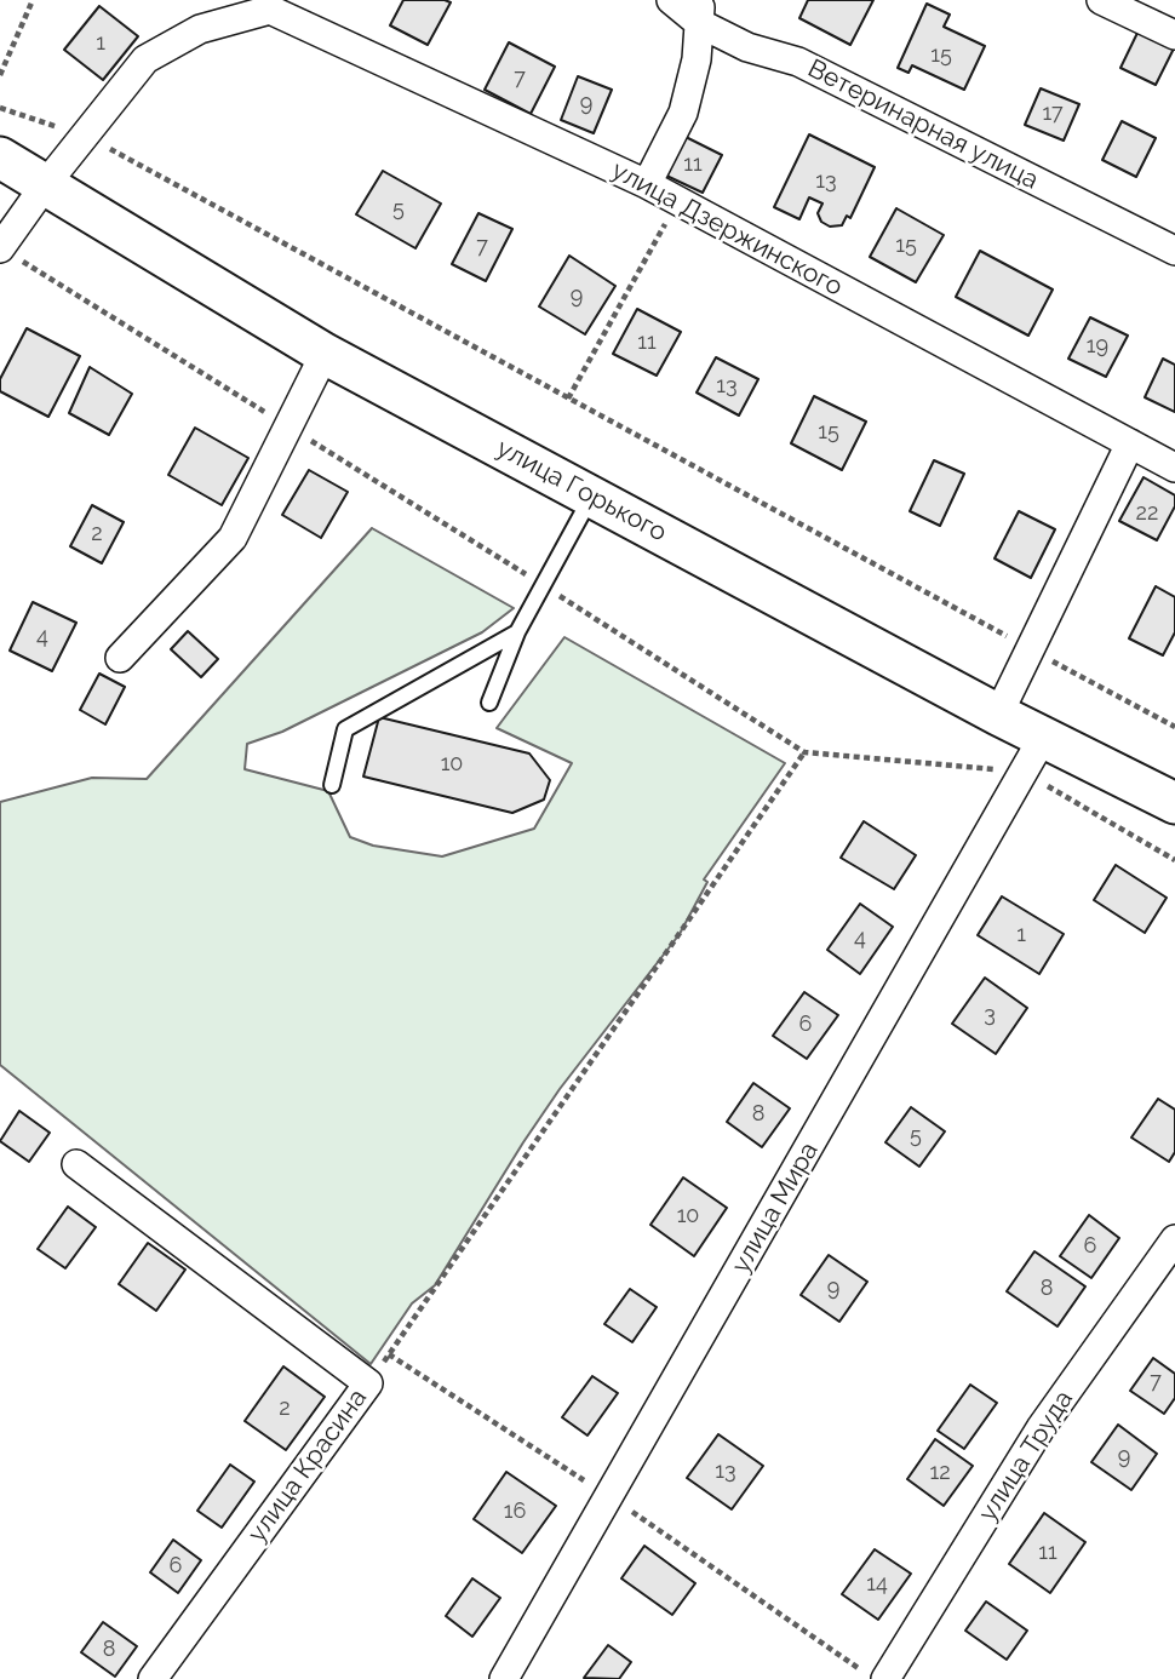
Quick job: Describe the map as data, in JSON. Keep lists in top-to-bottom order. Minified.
{"streets":{"main road":["улица Горького"],"street":["Ветеринарная улица","улица Дзержинского","улица Мира","улица Труда","улица Красина"]},"crossings":[["улица Горького","улица Мира"]],"house_numbers":["1","15","7","9","17","11","13","5","15","7","9","11","19","13","15","22","2","4","10","1","4","3","6","8","5","10","6","9","8","7","2","9","13","12","16","11","6","14","8"]}
